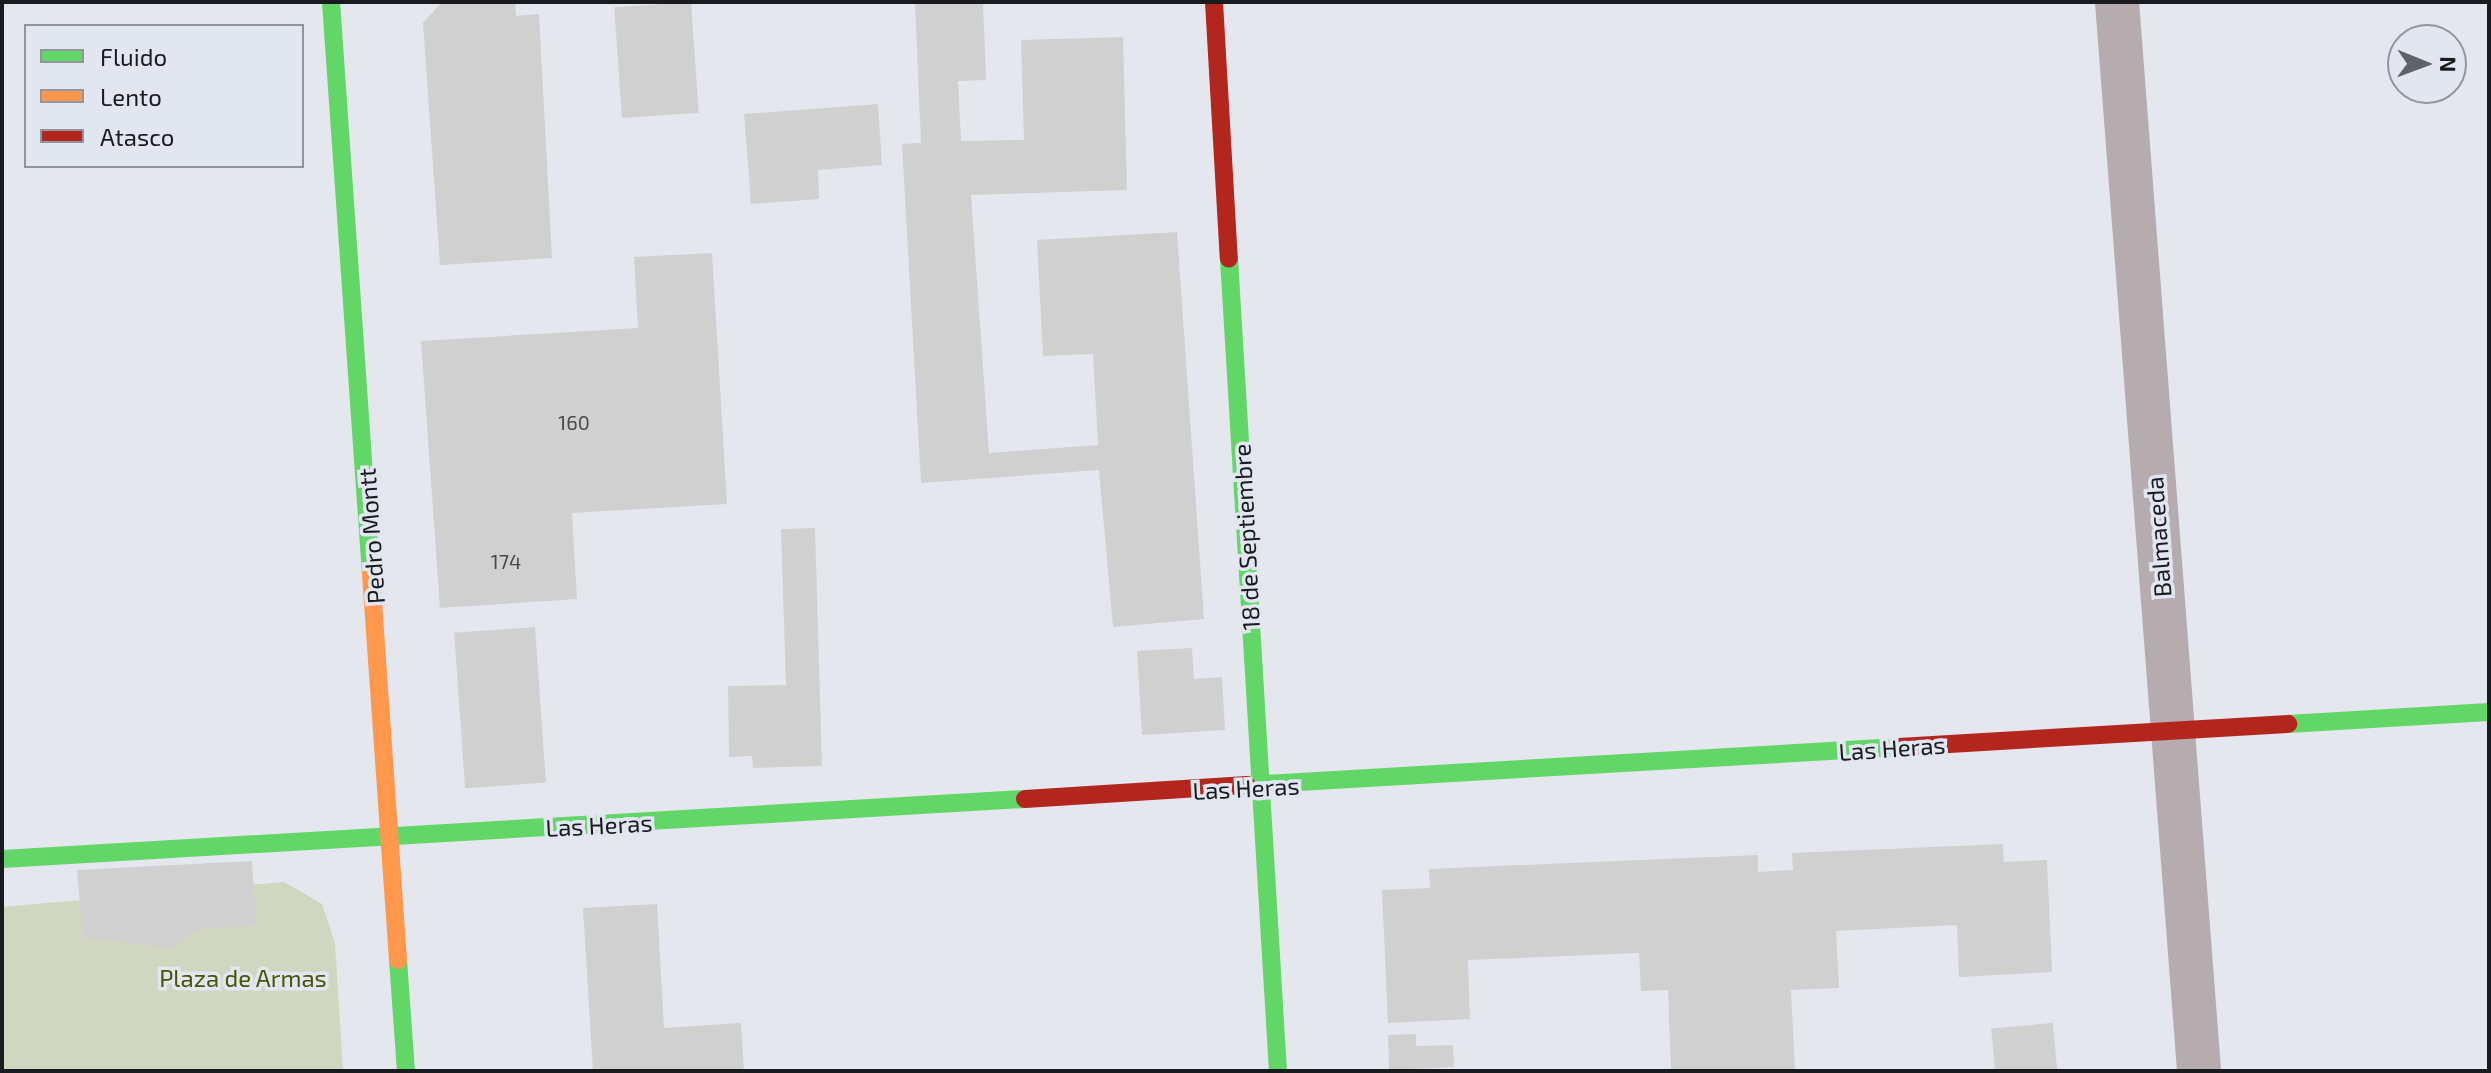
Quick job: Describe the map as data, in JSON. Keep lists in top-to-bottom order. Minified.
{"streets":{"main road":["Pedro Montt","18 de Septiembre","Las Heras"],"street":["Balmaceda"]},"crossings":[["Pedro Montt","Las Heras"],["18 de Septiembre","Las Heras"],["Balmaceda","Las Heras"]],"parks":["Plaza de Armas"],"house_numbers":["160","174"],"legend":["Fluido","Lento","Atasco"],"north":"right"}
